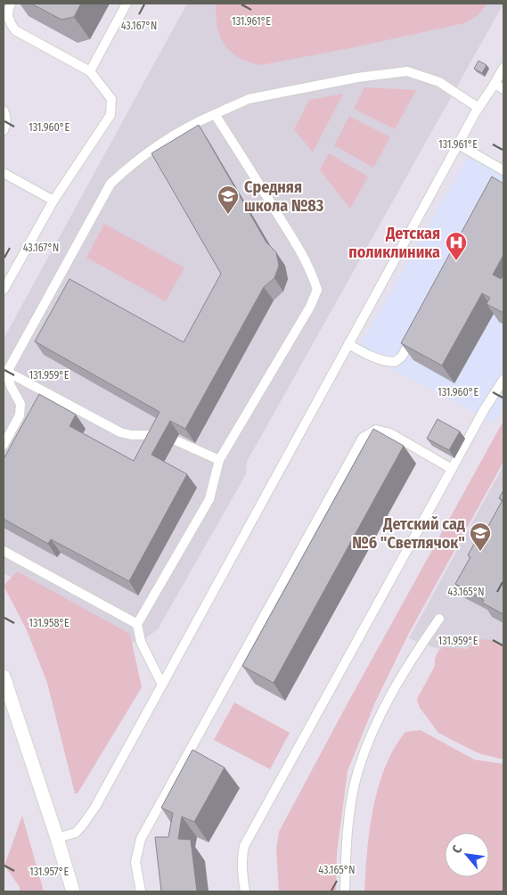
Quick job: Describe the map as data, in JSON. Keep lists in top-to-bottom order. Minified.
{"places":{"school or university":["Средняя школа №83","Детский сад №6 \"Светлячок\""],"hospital":["Детская поликлиника"]},"north":"top left","coordinates":["131.961°E","43.167°N","131.960°E","131.959°E","43.165°N","131.958°E","131.957°E"]}
